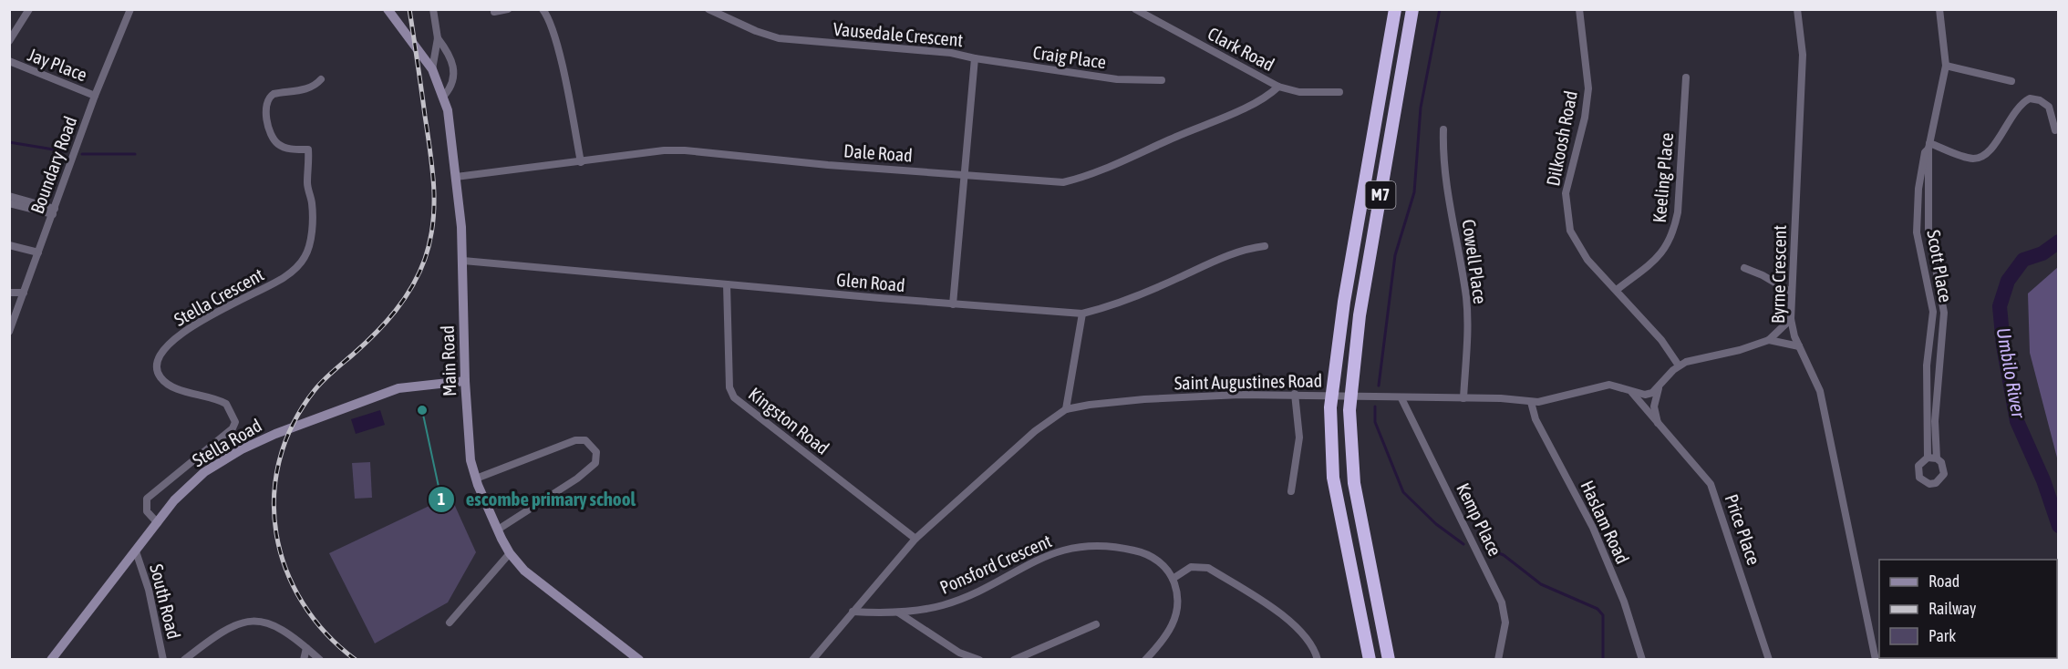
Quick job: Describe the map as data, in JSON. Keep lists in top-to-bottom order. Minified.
{"streets":{"highway":["M7"],"main road":["Main Road","Stella Road"],"street":["Vausedale Crescent","Clark Road","Craig Place","Jay Place","Dilkoosh Road","Dale Road","Boundary Road","Keeling Place","Cowell Place","Scott Place","Byrne Crescent","Glen Road","Stella Crescent","Saint Augustines Road","Kingston Road","Kemp Place","Haslam Road","Price Place","Ponsford Crescent","South Road"]},"crossings":[["Vausedale Crescent","Craig Place"],["Vausedale Crescent","Dale Road"],["Vausedale Crescent","Glen Road"],["Clark Road","Dale Road"],["Jay Place","Boundary Road"],["Dilkoosh Road","Keeling Place"],["Dale Road","Main Road"],["Cowell Place","Saint Augustines Road"],["Glen Road","Main Road"],["Glen Road","Kingston Road"],["Stella Crescent","Stella Road"],["Main Road","Stella Road"],["Saint Augustines Road","Kingston Road"],["Saint Augustines Road","Kemp Place"],["Saint Augustines Road","Haslam Road"],["Saint Augustines Road","Price Place"],["Saint Augustines Road","Ponsford Crescent"],["Stella Road","South Road"]],"water":["Umbilo River"],"places":["escombe primary school"],"legend":["Road","Railway","Park"]}
